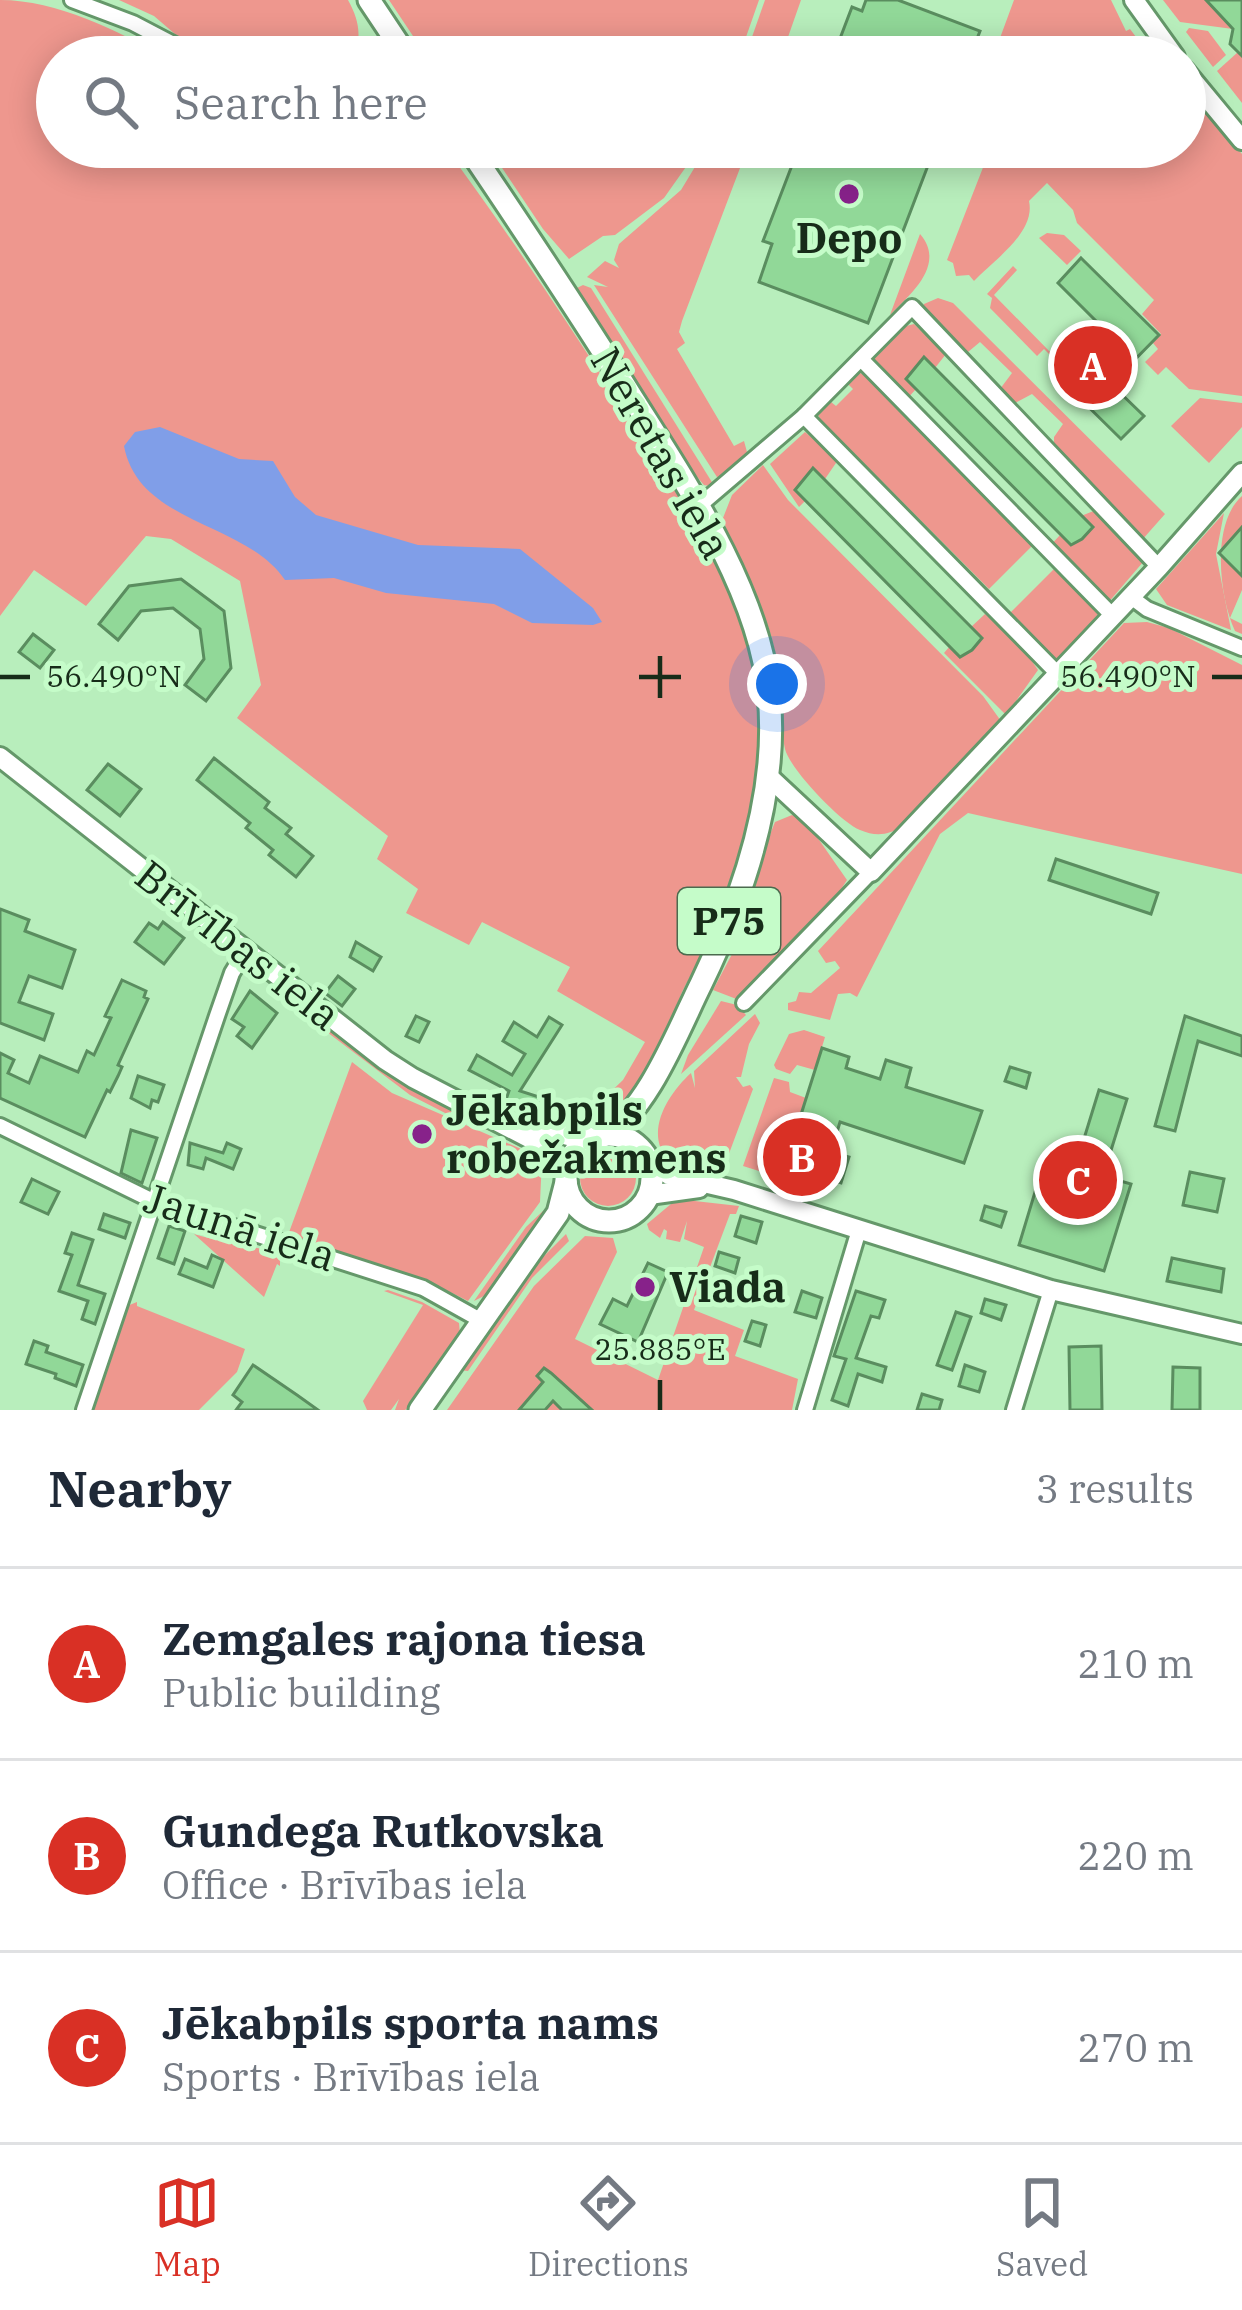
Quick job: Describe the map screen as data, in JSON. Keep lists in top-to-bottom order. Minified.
{"streets":{"main road":["Neretas iela","P75","Brīvības iela"],"street":["Jaunā iela"]},"crossings":[["Neretas iela","P75"]],"places":["Depo","Jēkabpils robežakmens","Viada"],"page":{"search":"Search here","pins":["A","B","C"],"heading":["Nearby","3 results"],"list":[{"mark":"A","name":"Zemgales rajona tiesa","note":"Public building","value":"210 m"},{"mark":"B","name":"Gundega Rutkovska","note":"Office · Brīvības iela","value":"220 m"},{"mark":"C","name":"Jēkabpils sporta nams","note":"Sports · Brīvības iela","value":"270 m"}],"nav":["Map","Directions","Saved"]},"coordinates":["56.490°N","25.885°E"]}
